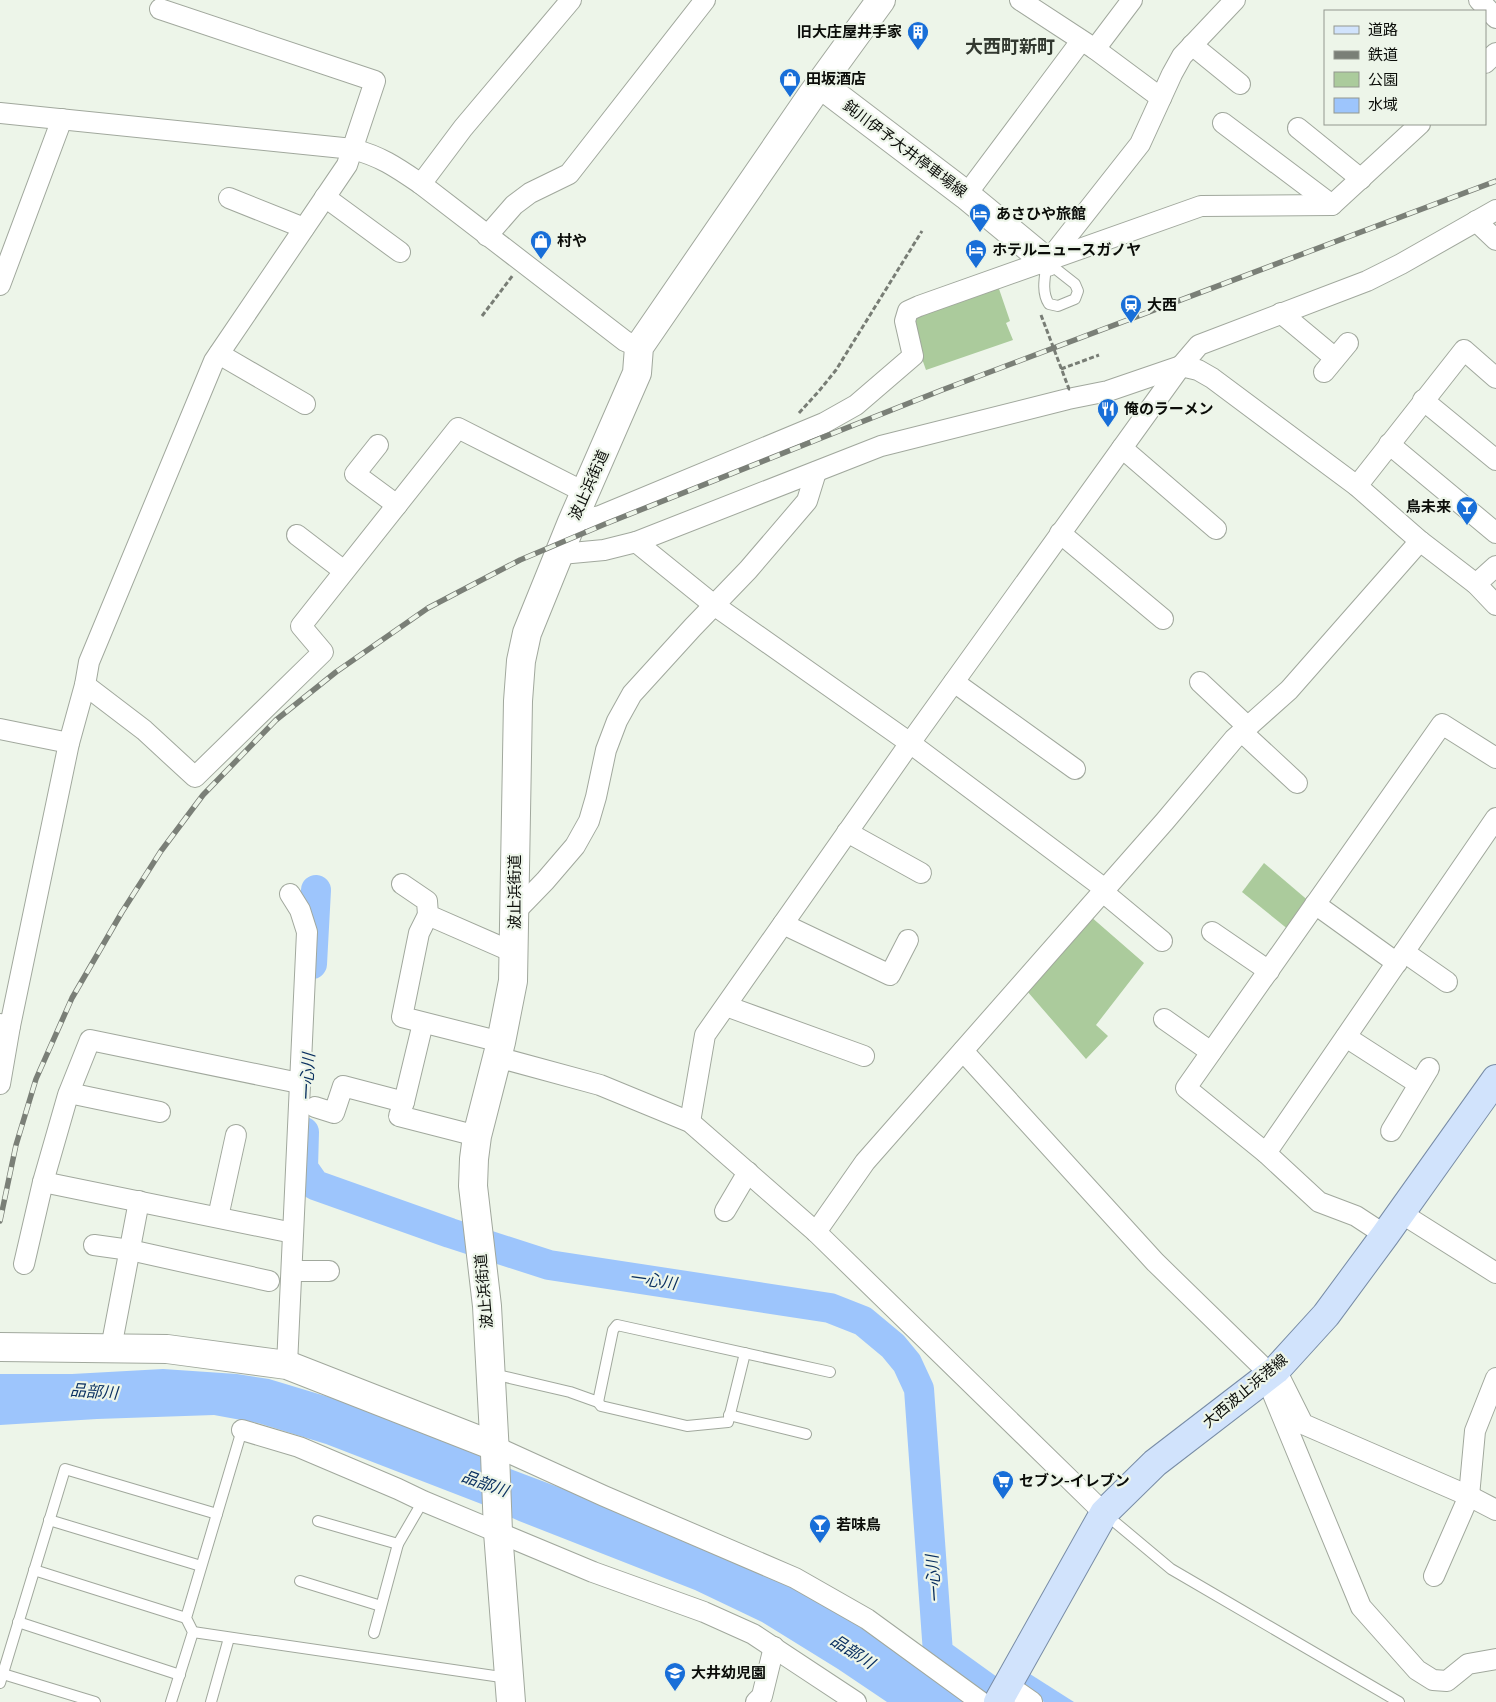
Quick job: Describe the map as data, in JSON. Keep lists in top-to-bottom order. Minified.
{"streets":{"main road":["大西波止浜港線"],"street":["鈍川伊予大井停車場線","波止浜街道"]},"districts":["大西町新町"],"water":["一心川","品部川"],"places":{"building":["旧大庄屋井手家"],"shop":["田坂酒店","村や"],"hotel":["あさひや旅館","ホテルニュースガノヤ"],"station":["大西"],"restaurant":["俺のラーメン"],"bar":["鳥未来","若味鳥"],"supermarket":["セブン-イレブン"],"school or university":["大井幼児園"]},"legend":["道路","鉄道","公園","水域"]}
